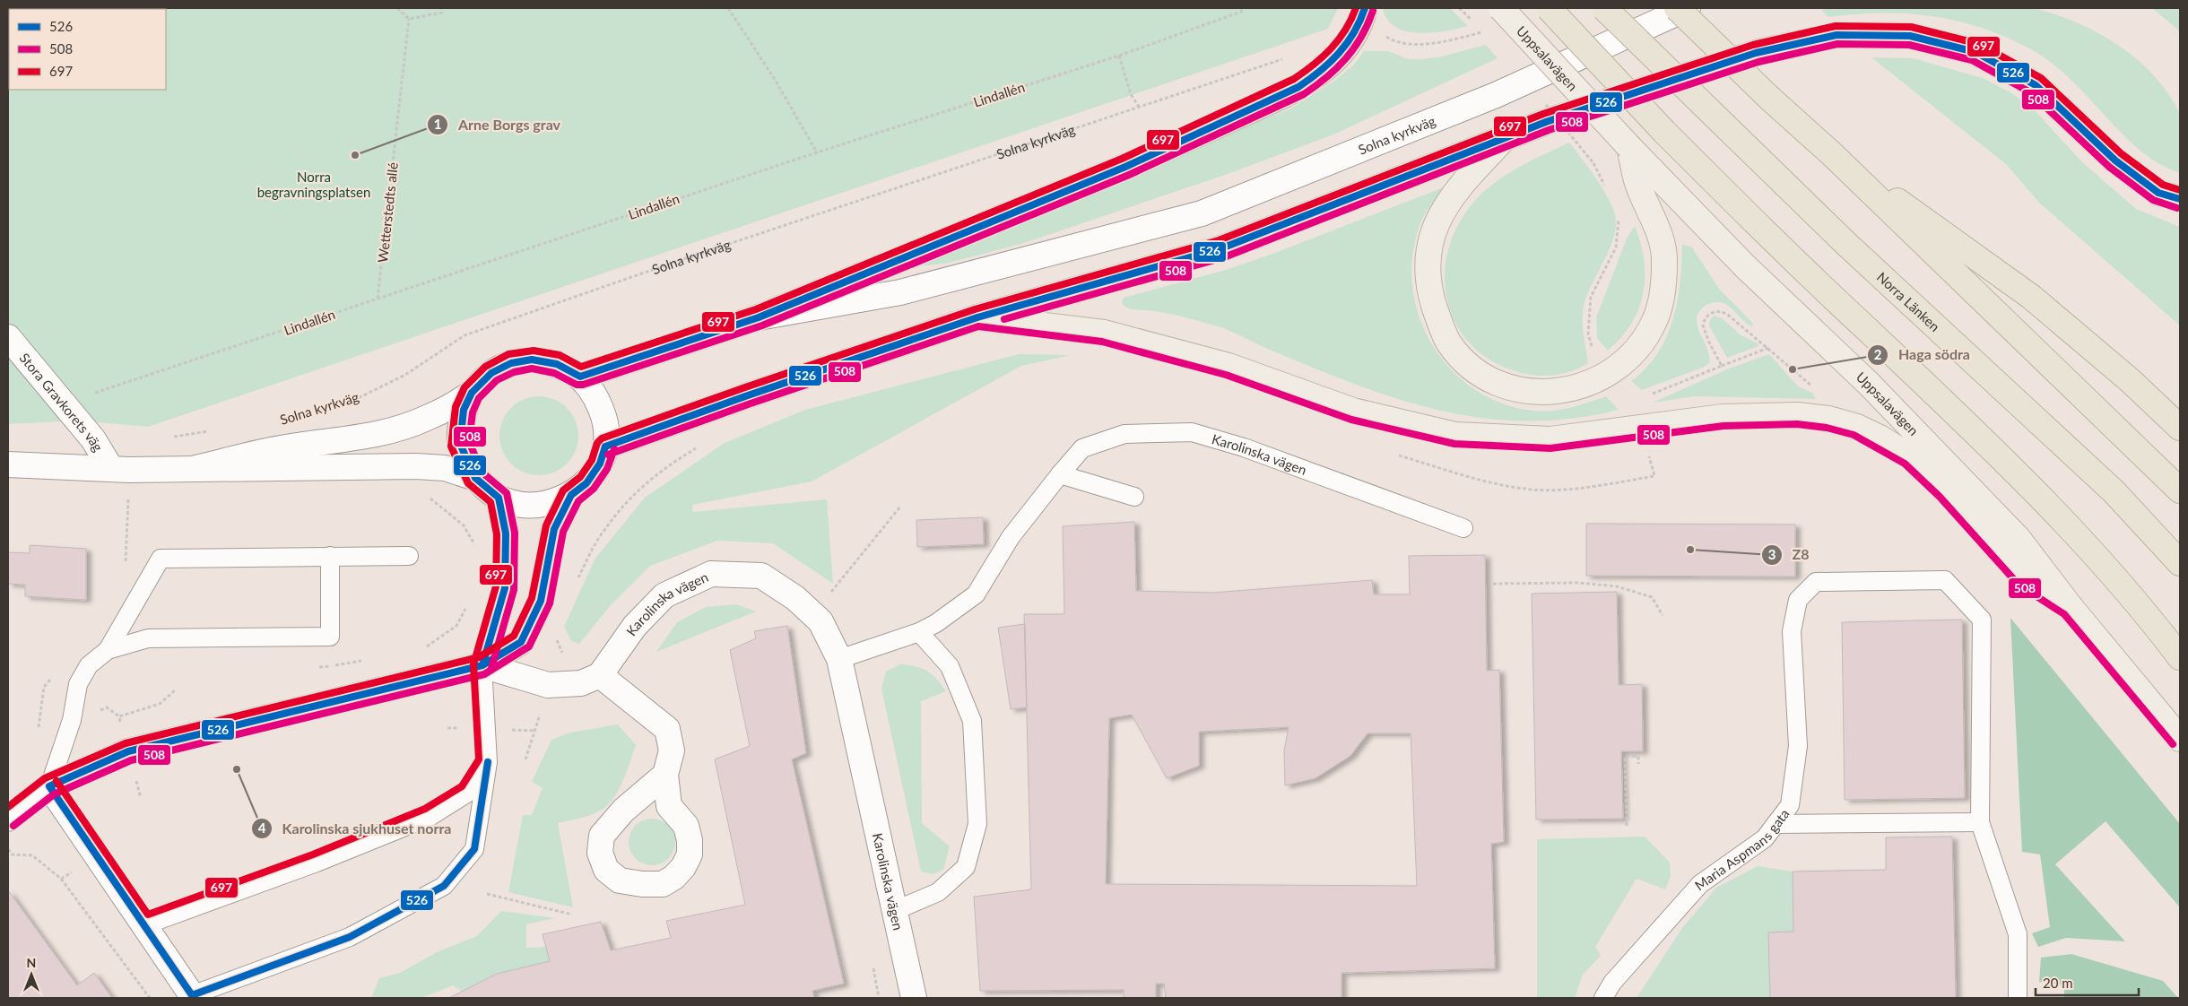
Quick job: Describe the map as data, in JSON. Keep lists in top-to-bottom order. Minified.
{"streets":{"highway":["Norra Länken"],"main road":["Uppsalavägen"],"street":["Solna kyrkväg","Stora Gravkorets väg","Karolinska vägen"],"lane":["Maria Aspmans gata"],"path":["Lindallén","Wetterstedts allé"]},"crossings":[["Lindallén","Wetterstedts allé"],["Lindallén","Stora Gravkorets väg"],["Solna kyrkväg","Stora Gravkorets väg"]],"parks":["Norra begravningsplatsen"],"places":["Arne Borgs grav","Haga södra","Z8","Karolinska sjukhuset norra"],"lines":["transit line 526","transit line 697","transit line 508"],"legend":["526","508","697"],"scale_bar":"20 m","north":"top"}
